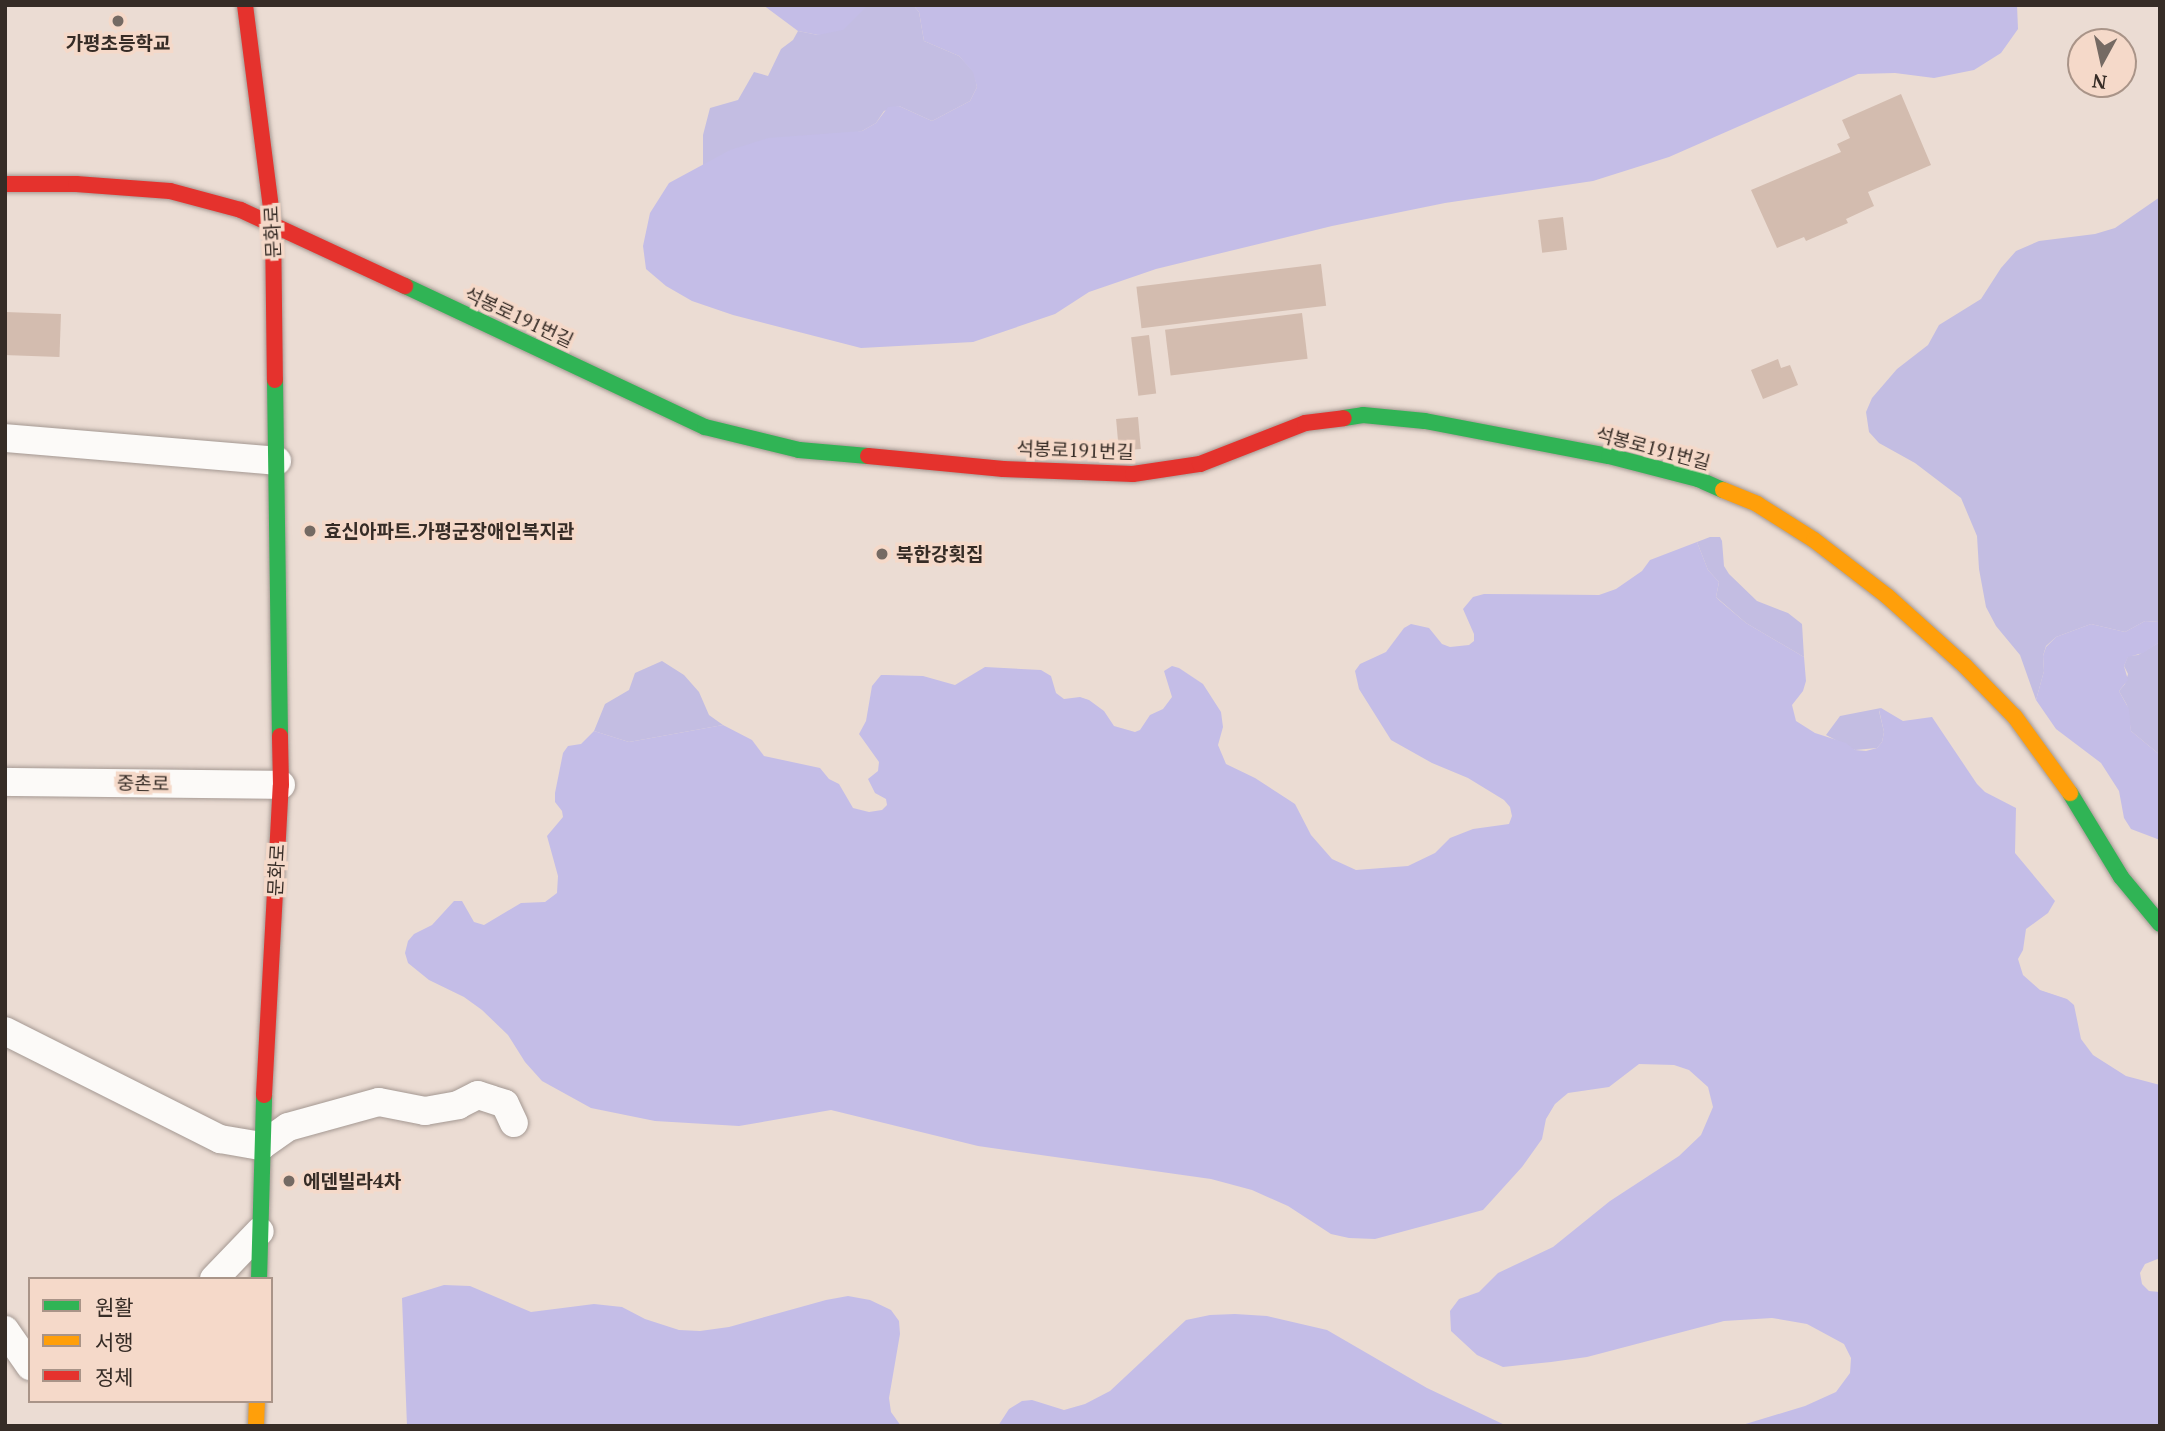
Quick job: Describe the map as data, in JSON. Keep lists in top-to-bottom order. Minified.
{"streets":{"street":["문화로","석봉로191번길","중촌로"]},"crossings":[["문화로","석봉로191번길"],["문화로","중촌로"]],"places":["가평초등학교","효신아파트.가평군장애인복지관","북한강횟집","에덴빌라4차"],"legend":["원활","서행","정체"],"north":"bottom"}
